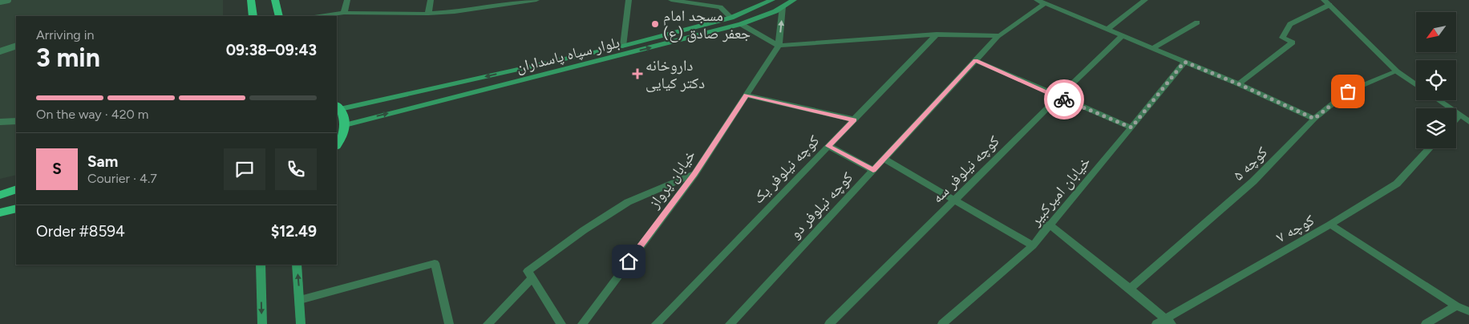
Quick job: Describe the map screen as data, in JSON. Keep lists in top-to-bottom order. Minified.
{"streets":{"main road":["بلوار سپاه پاسداران"],"street":["کوچه ۵","کوچه نیلوفر یک","کوچه نیلوفر سه","خیابان پرواز","خیابان امیرکبیر","کوچه نیلوفر دو","کوچه ۷"]},"places":{"other":["مسجد امام جعفر صادق (ع)"],"health":["داروخانه دکتر کیایی"]},"north":"bottom left","page":{"heading":["3 min","Arriving in","09:38–09:43"],"panel":["Sam","Courier · 4.7","Order #8594","$12.49"],"bar":"On the way · 420 m","round":"S"}}
